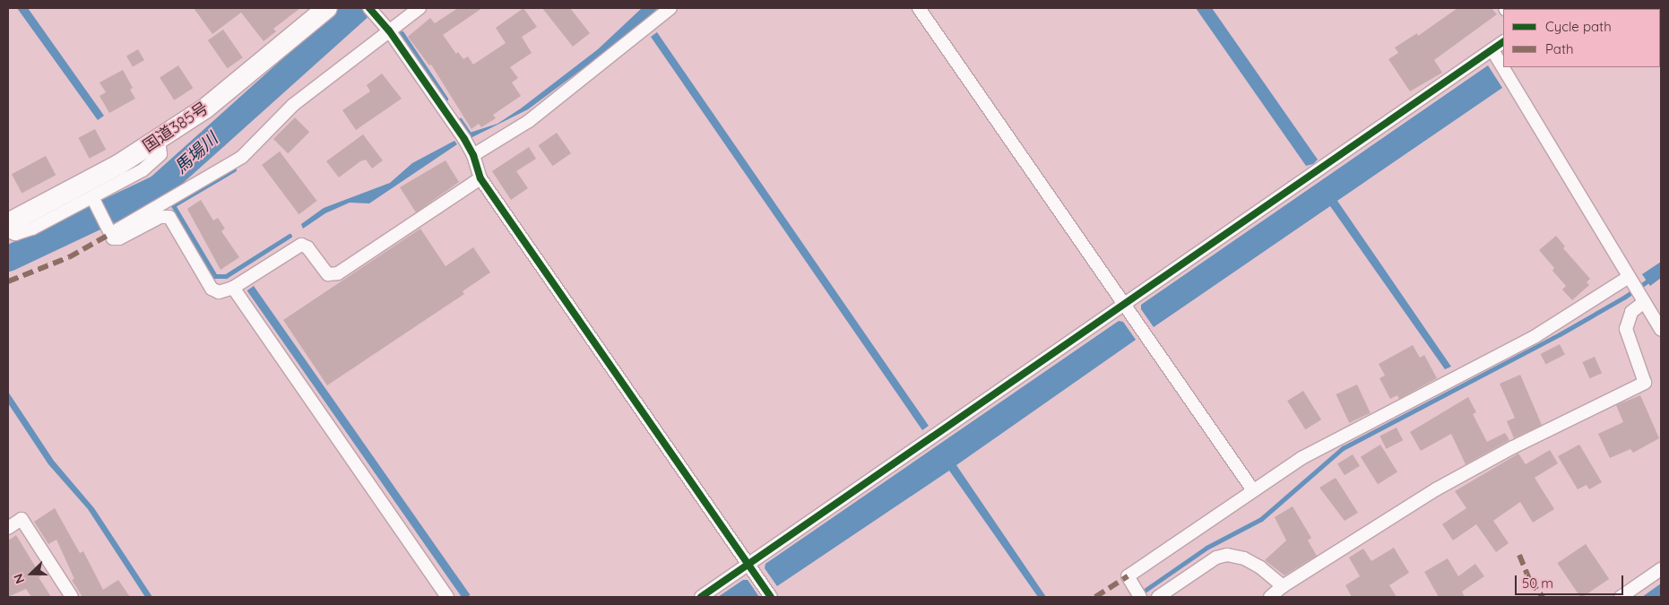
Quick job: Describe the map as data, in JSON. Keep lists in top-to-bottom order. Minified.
{"streets":{"highway":["国道385号"]},"water":["馬場川"],"legend":["Cycle path","Path"],"scale_bar":"50 m","north":"left"}
